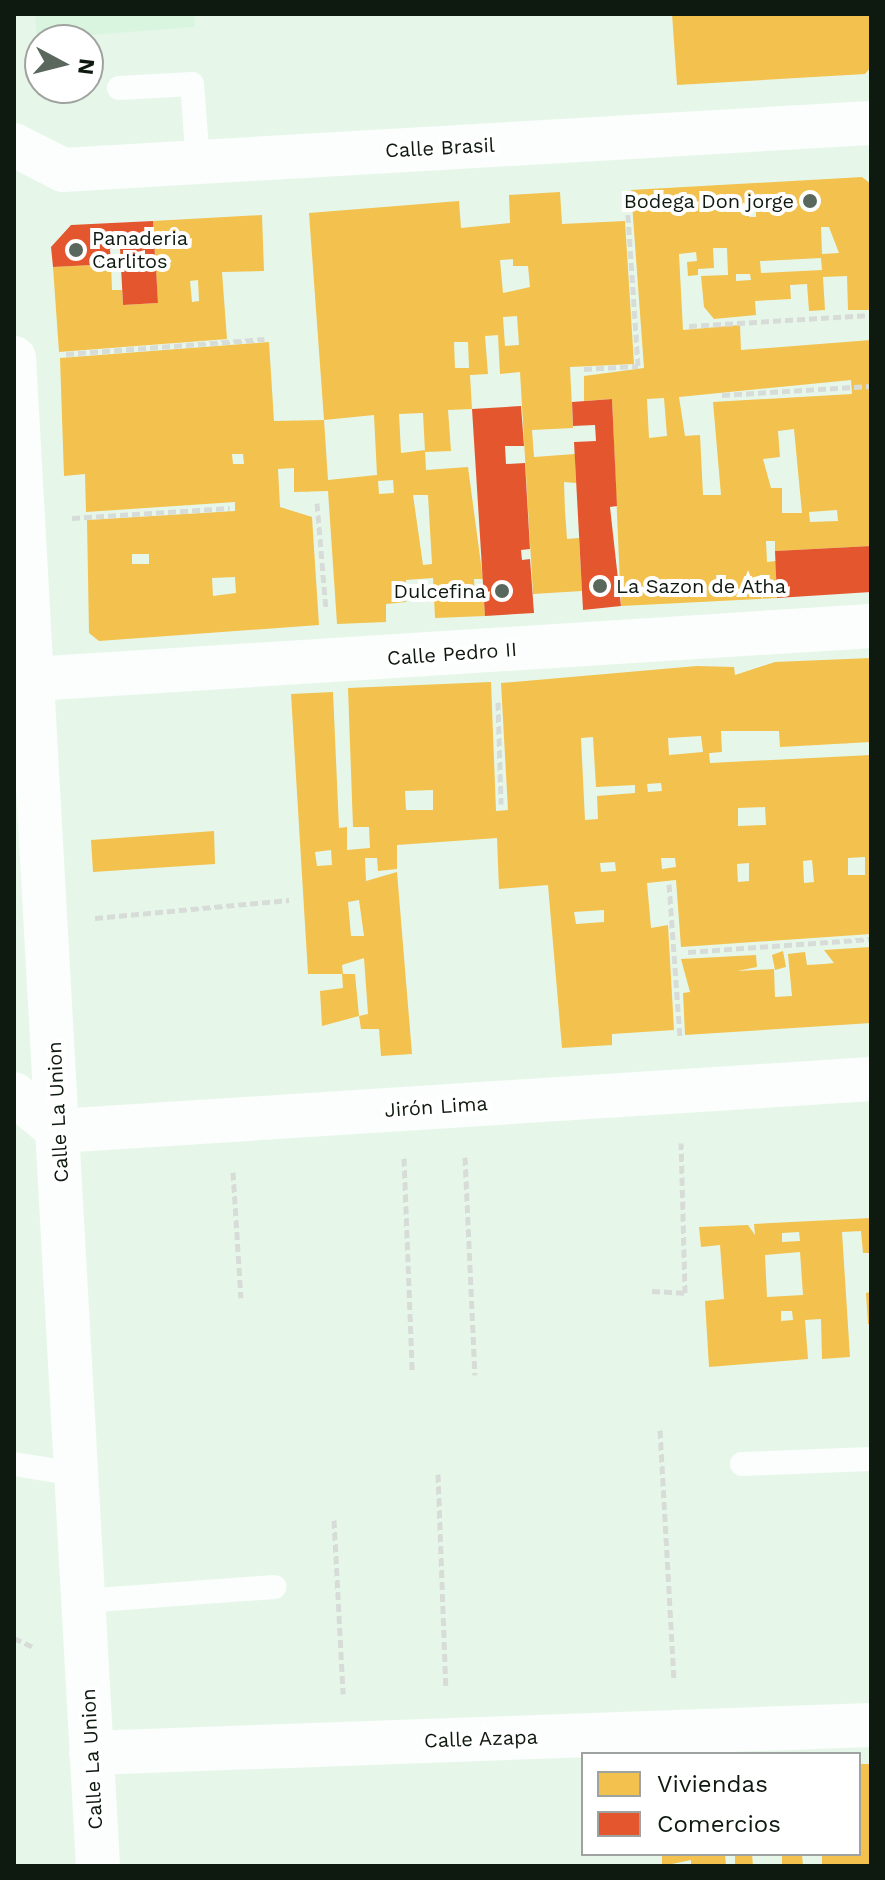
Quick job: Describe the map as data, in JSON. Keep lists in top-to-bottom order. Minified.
{"streets":{"street":["Calle Brasil","Calle Pedro II","Jirón Lima","Calle La Union","Calle Azapa"]},"crossings":[["Calle Pedro II","Calle La Union"],["Jirón Lima","Calle La Union"],["Calle La Union","Calle Azapa"]],"places":["Bodega Don jorge","Panaderia Carlitos","La Sazon de Atha","Dulcefina"],"legend":["Viviendas","Comercios"],"north":"right"}
